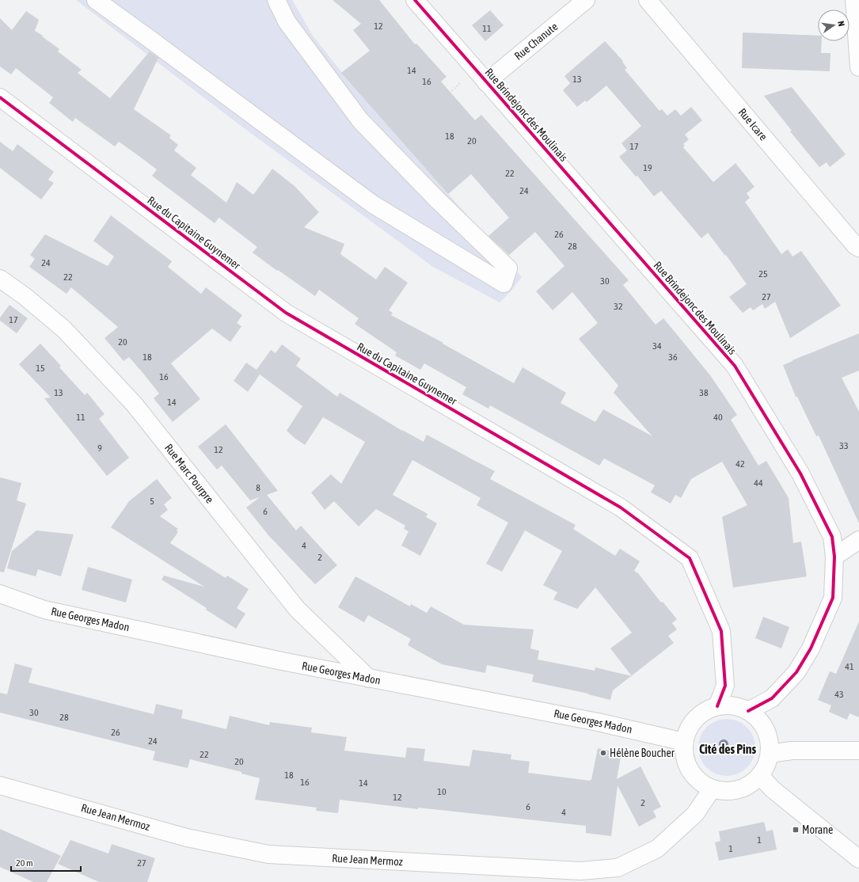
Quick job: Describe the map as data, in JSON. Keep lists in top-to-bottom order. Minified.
{"streets":{"street":["Rue Chanute","Rue Brindejonc des Moulinais","Rue Icare","Rue du Capitaine Guynemer","Rue Marc Pourpre","Rue Georges Madon","Rue Jean Mermoz"]},"crossings":[["Rue Chanute","Rue Brindejonc des Moulinais"],["Rue Brindejonc des Moulinais","Rue du Capitaine Guynemer"],["Rue Brindejonc des Moulinais","Rue Georges Madon"],["Rue Brindejonc des Moulinais","Rue Jean Mermoz"],["Rue du Capitaine Guynemer","Rue Georges Madon"],["Rue du Capitaine Guynemer","Rue Jean Mermoz"],["Rue Marc Pourpre","Rue Georges Madon"],["Rue Georges Madon","Rue Jean Mermoz"]],"districts":["Cité des Pins"],"places":{"other":["Hélène Boucher"],"transit":["Morane"]},"house_numbers":["12","11","14","13","16","18","20","17","19","22","24","26","28","24","25","22","30","27","32","17","20","34","18","36","15","16","13","38","14","11","40","33","9","12","42","44","8","5","6","4","2","41","43","30","28","26","24","22","20","18","16","14","10","12","2","6","4","1","1","27"],"scale_bar":"20 m","north":"right"}
